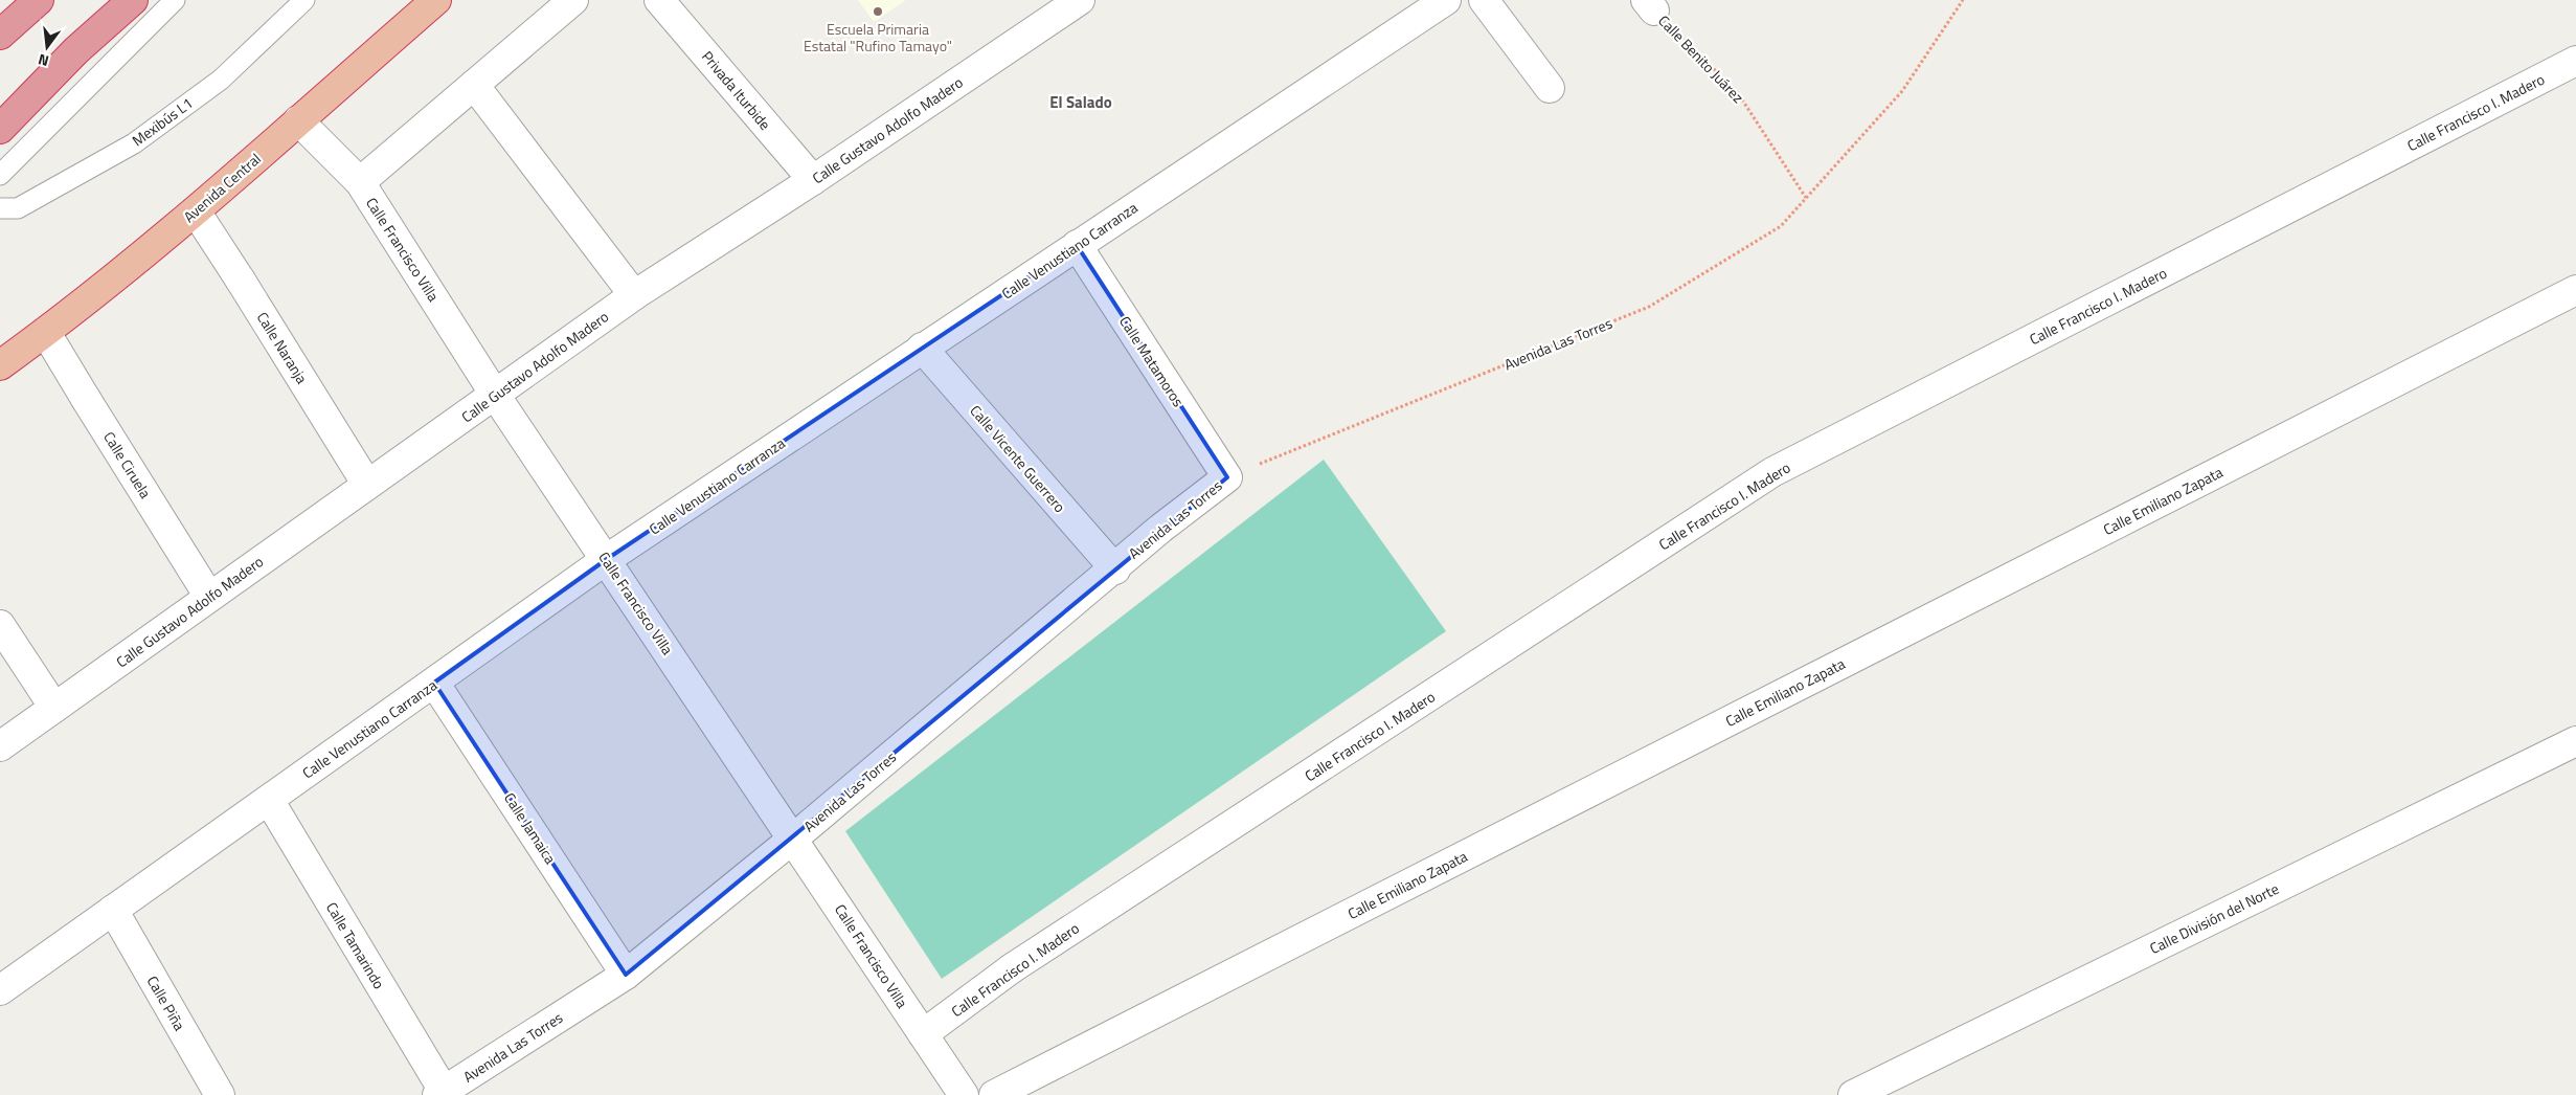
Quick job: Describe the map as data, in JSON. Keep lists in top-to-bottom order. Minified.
{"streets":{"highway":["Avenida Central"],"street":["Privada Iturbide","Calle Francisco I. Madero","Calle Gustavo Adolfo Madero","Calle Francisco Villa","Calle Venustiano Carranza","Avenida Las Torres","Calle Naranja","Calle Matamoros","Calle Vicente Guerrero","Calle Ciruela","Calle Emiliano Zapata","Calle Jamaica","Calle División del Norte","Calle Tamarindo","Calle Piña"],"lane":["Mexibús L1"],"path":["Calle Benito Juárez"]},"crossings":[["Calle Benito Juárez","Avenida Las Torres"],["Privada Iturbide","Calle Gustavo Adolfo Madero"],["Calle Francisco I. Madero","Calle Francisco Villa"],["Calle Gustavo Adolfo Madero","Calle Francisco Villa"],["Calle Gustavo Adolfo Madero","Calle Naranja"],["Calle Gustavo Adolfo Madero","Calle Ciruela"],["Avenida Central","Calle Francisco Villa"],["Avenida Central","Calle Naranja"],["Avenida Central","Calle Ciruela"],["Calle Francisco Villa","Calle Venustiano Carranza"],["Calle Francisco Villa","Avenida Las Torres"],["Calle Venustiano Carranza","Calle Matamoros"],["Calle Venustiano Carranza","Calle Vicente Guerrero"],["Calle Venustiano Carranza","Calle Jamaica"],["Calle Venustiano Carranza","Calle Tamarindo"],["Calle Venustiano Carranza","Calle Piña"],["Avenida Las Torres","Calle Matamoros"],["Avenida Las Torres","Calle Vicente Guerrero"],["Avenida Las Torres","Calle Jamaica"],["Avenida Las Torres","Calle Tamarindo"]],"districts":["El Salado"],"places":["Escuela Primaria Estatal \"Rufino Tamayo\""],"north":"bottom"}
